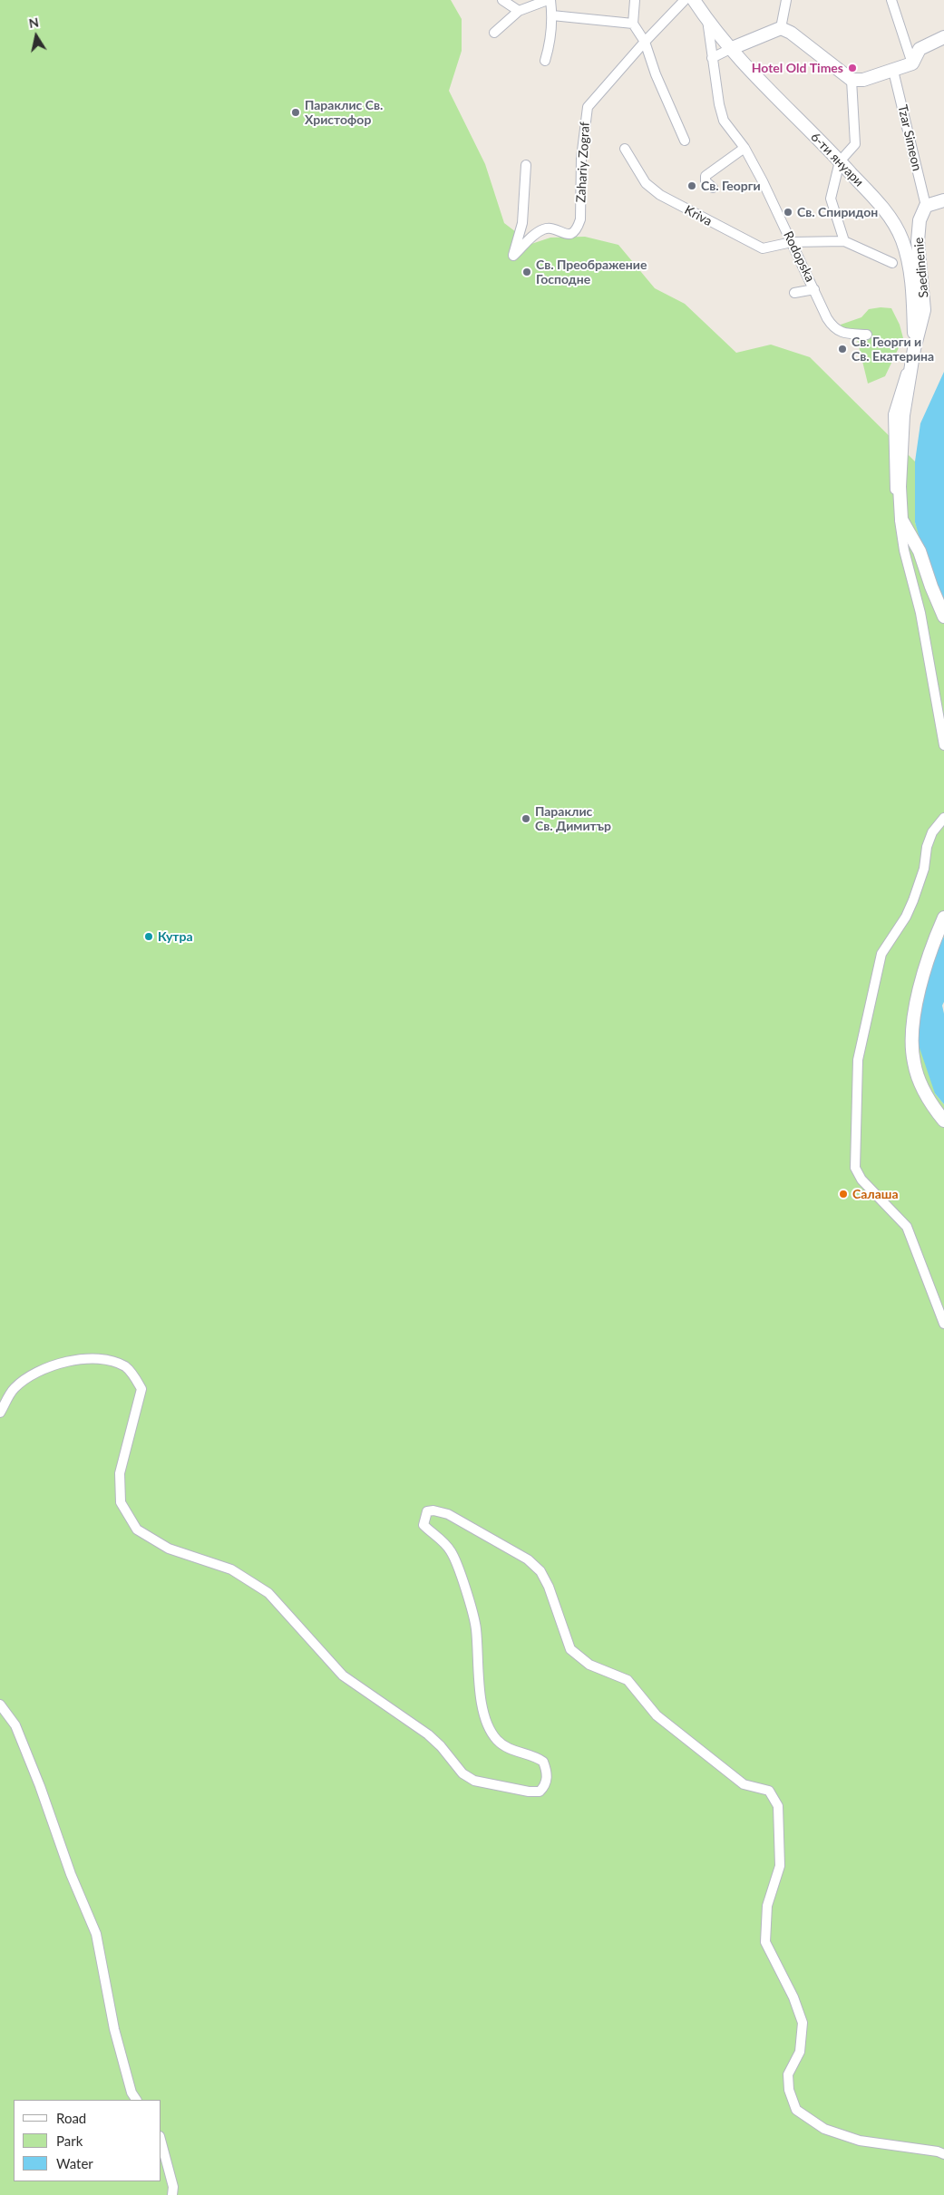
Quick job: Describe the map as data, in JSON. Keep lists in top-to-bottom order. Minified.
{"streets":{"main road":["6-ти януари","Saedinenie"],"street":["Tzar Simeon","Zahariy Zograf","Kriva","Rodopska"]},"crossings":[["Tzar Simeon","Saedinenie"],["6-ти януари","Rodopska"],["6-ти януари","Saedinenie"],["Kriva","Rodopska"]],"places":["Hotel Old Times","Параклис Св. Христофор","Св. Георги","Св. Спиридон","Св. Преображение Господне","Св. Георги и Св. Екатерина","Параклис Св. Димитър","Кутра","Салаша"],"legend":["Road","Park","Water"],"north":"top"}
